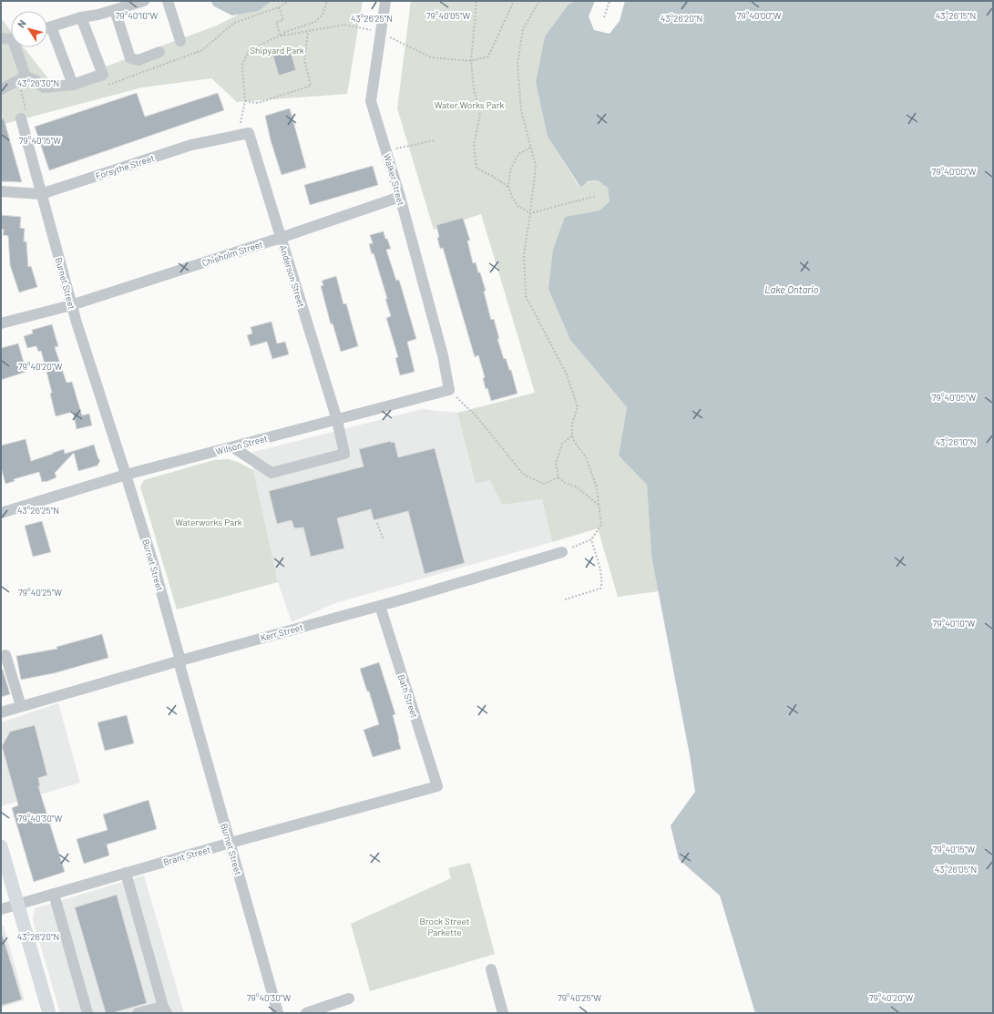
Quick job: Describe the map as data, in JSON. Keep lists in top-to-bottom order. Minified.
{"streets":{"street":["Forsythe Street","Walker Street","Chisholm Street","Anderson Street","Burnet Street","Wilson Street","Kerr Street","Bath Street","Brant Street"]},"crossings":[["Forsythe Street","Anderson Street"],["Forsythe Street","Burnet Street"],["Walker Street","Chisholm Street"],["Walker Street","Wilson Street"],["Chisholm Street","Anderson Street"],["Chisholm Street","Burnet Street"],["Anderson Street","Wilson Street"],["Burnet Street","Wilson Street"],["Burnet Street","Kerr Street"],["Burnet Street","Brant Street"],["Kerr Street","Bath Street"],["Bath Street","Brant Street"]],"water":["Lake Ontario"],"parks":["Shipyard Park","Water Works Park","Waterworks Park","Brock Street Parkette"],"north":"top left","coordinates":["43°26'15\"N","79°40'10\"W","79°40'05\"W","79°40'00\"W","43°26'25\"N","43°26'20\"N","43°26'30\"N","79°40'15\"W","79°40'20\"W","43°26'10\"N","79°40'25\"W","79°40'30\"W","43°26'05\"N"]}
